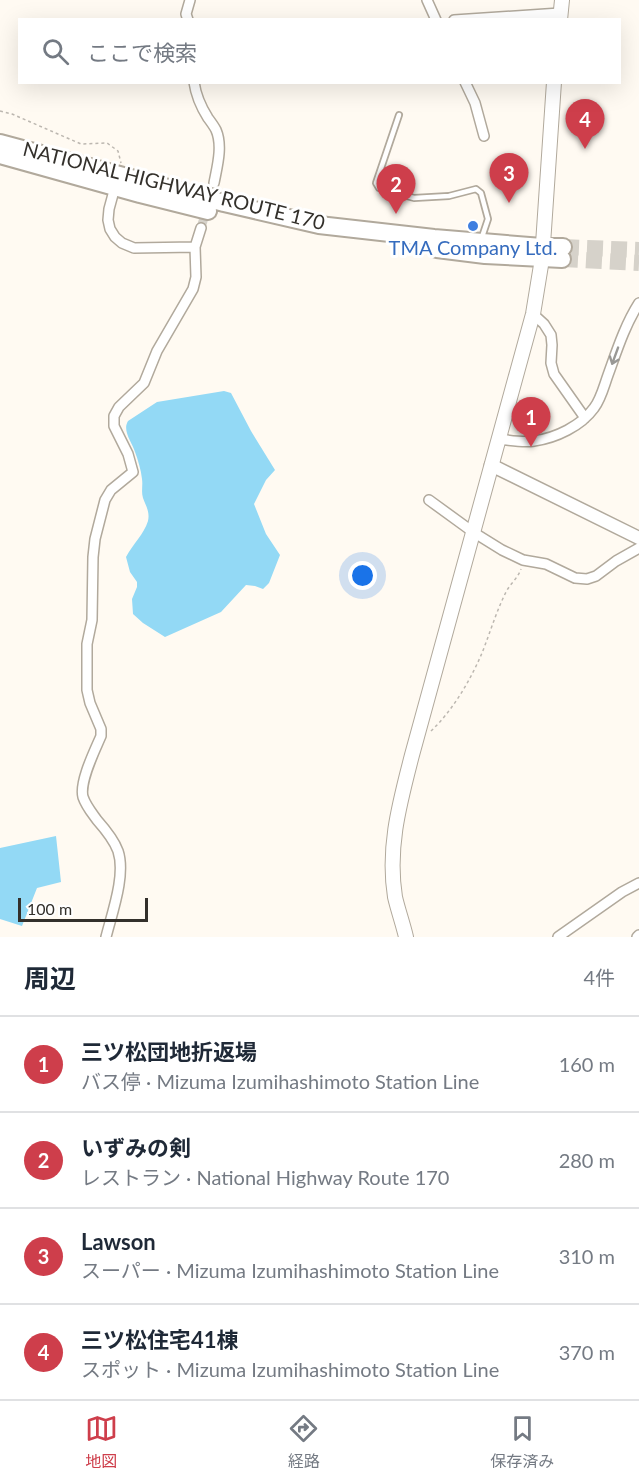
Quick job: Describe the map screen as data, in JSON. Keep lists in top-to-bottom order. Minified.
{"streets":{"highway":["NATIONAL HIGHWAY ROUTE 170"]},"places":["TMA Company Ltd."],"scale_bar":"100 m","page":{"search":"ここで検索","pins":["4","3","2","1"],"scale":"100 m","heading":["周辺","4件"],"list":[{"mark":"1","name":"三ツ松団地折返場","note":"バス停 · Mizuma Izumihashimoto Station Line","value":"160 m"},{"mark":"2","name":"いずみの剣","note":"レストラン · National Highway Route 170","value":"280 m"},{"mark":"3","name":"Lawson","note":"スーパー · Mizuma Izumihashimoto Station Line","value":"310 m"},{"mark":"4","name":"三ツ松住宅41棟","note":"スポット · Mizuma Izumihashimoto Station Line","value":"370 m"}],"nav":["地図","経路","保存済み"]}}
